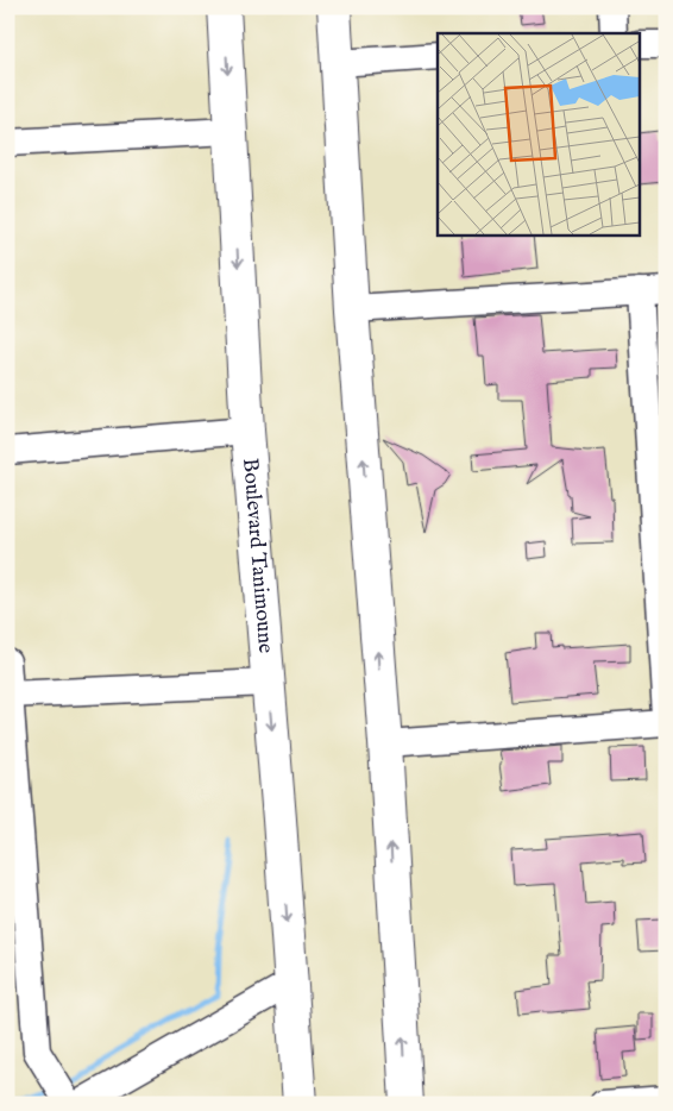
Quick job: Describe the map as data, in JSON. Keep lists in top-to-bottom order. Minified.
{"streets":{"main road":["Boulevard Tanimoune"]}}
